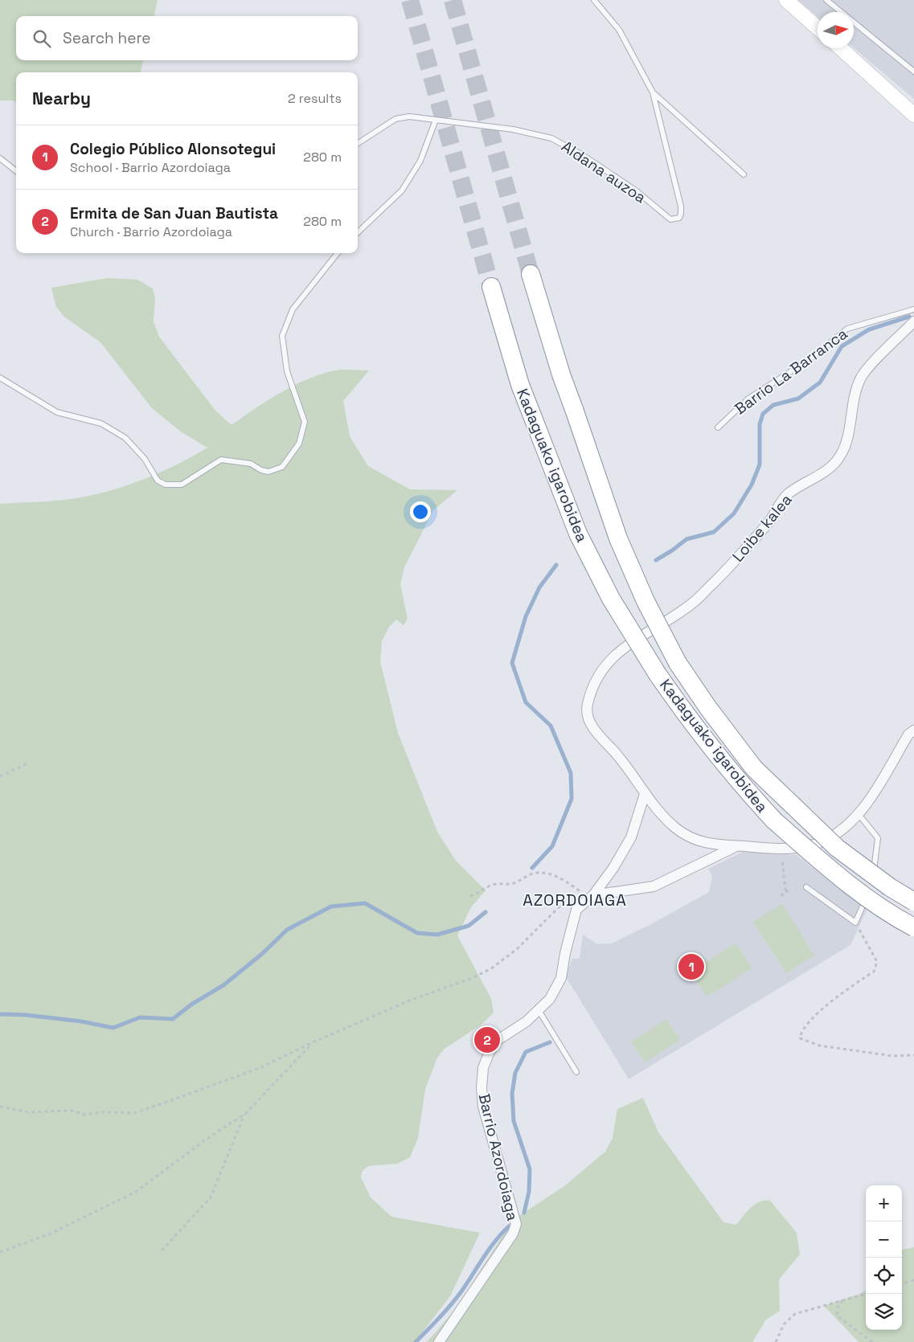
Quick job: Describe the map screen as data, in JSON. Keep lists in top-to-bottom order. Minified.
{"streets":{"highway":["Kadaguako igarobidea"],"street":["Loibe kalea","Barrio Azordoiaga"],"lane":["Aldana auzoa","Barrio La Barranca"]},"crossings":[["Loibe kalea","Barrio Azordoiaga"]],"districts":["AZORDOIAGA"],"north":"right","page":{"search":"Search here","heading":["Nearby","2 results"],"list":[{"mark":"1","name":"Colegio Público Alonsotegui","note":"School · Barrio Azordoiaga","value":"280 m"},{"mark":"2","name":"Ermita de San Juan Bautista","note":"Church · Barrio Azordoiaga","value":"280 m"}],"pins":["1","2"],"map_buttons":["+","−"]}}
